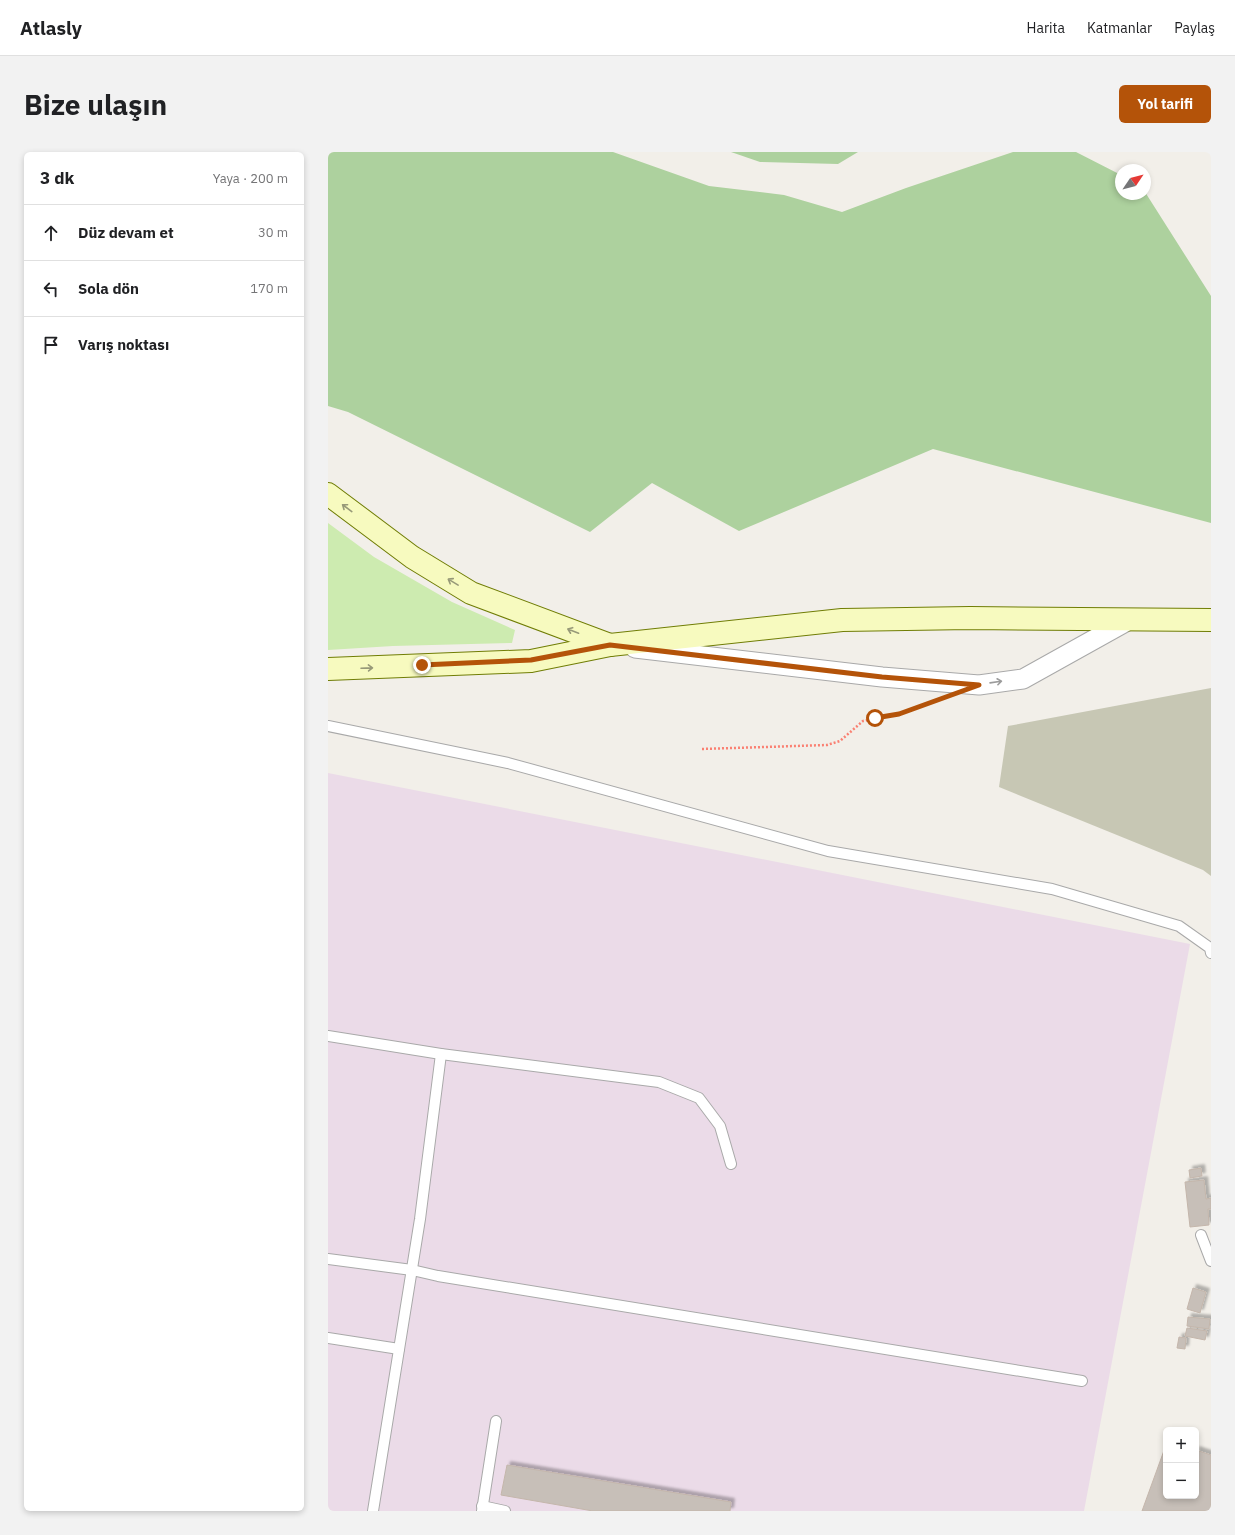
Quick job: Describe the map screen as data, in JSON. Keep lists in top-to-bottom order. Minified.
{"north":"top right","page":{"header":"Atlasly","nav":["Harita","Katmanlar","Paylaş"],"buttons":"Yol tarifi","title":"Bize ulaşın","heading":["3 dk","Yaya · 200 m"],"list":[["Düz devam et","30 m"],["Sola dön","170 m"],"Varış noktası"],"map_buttons":["+","−"]}}
